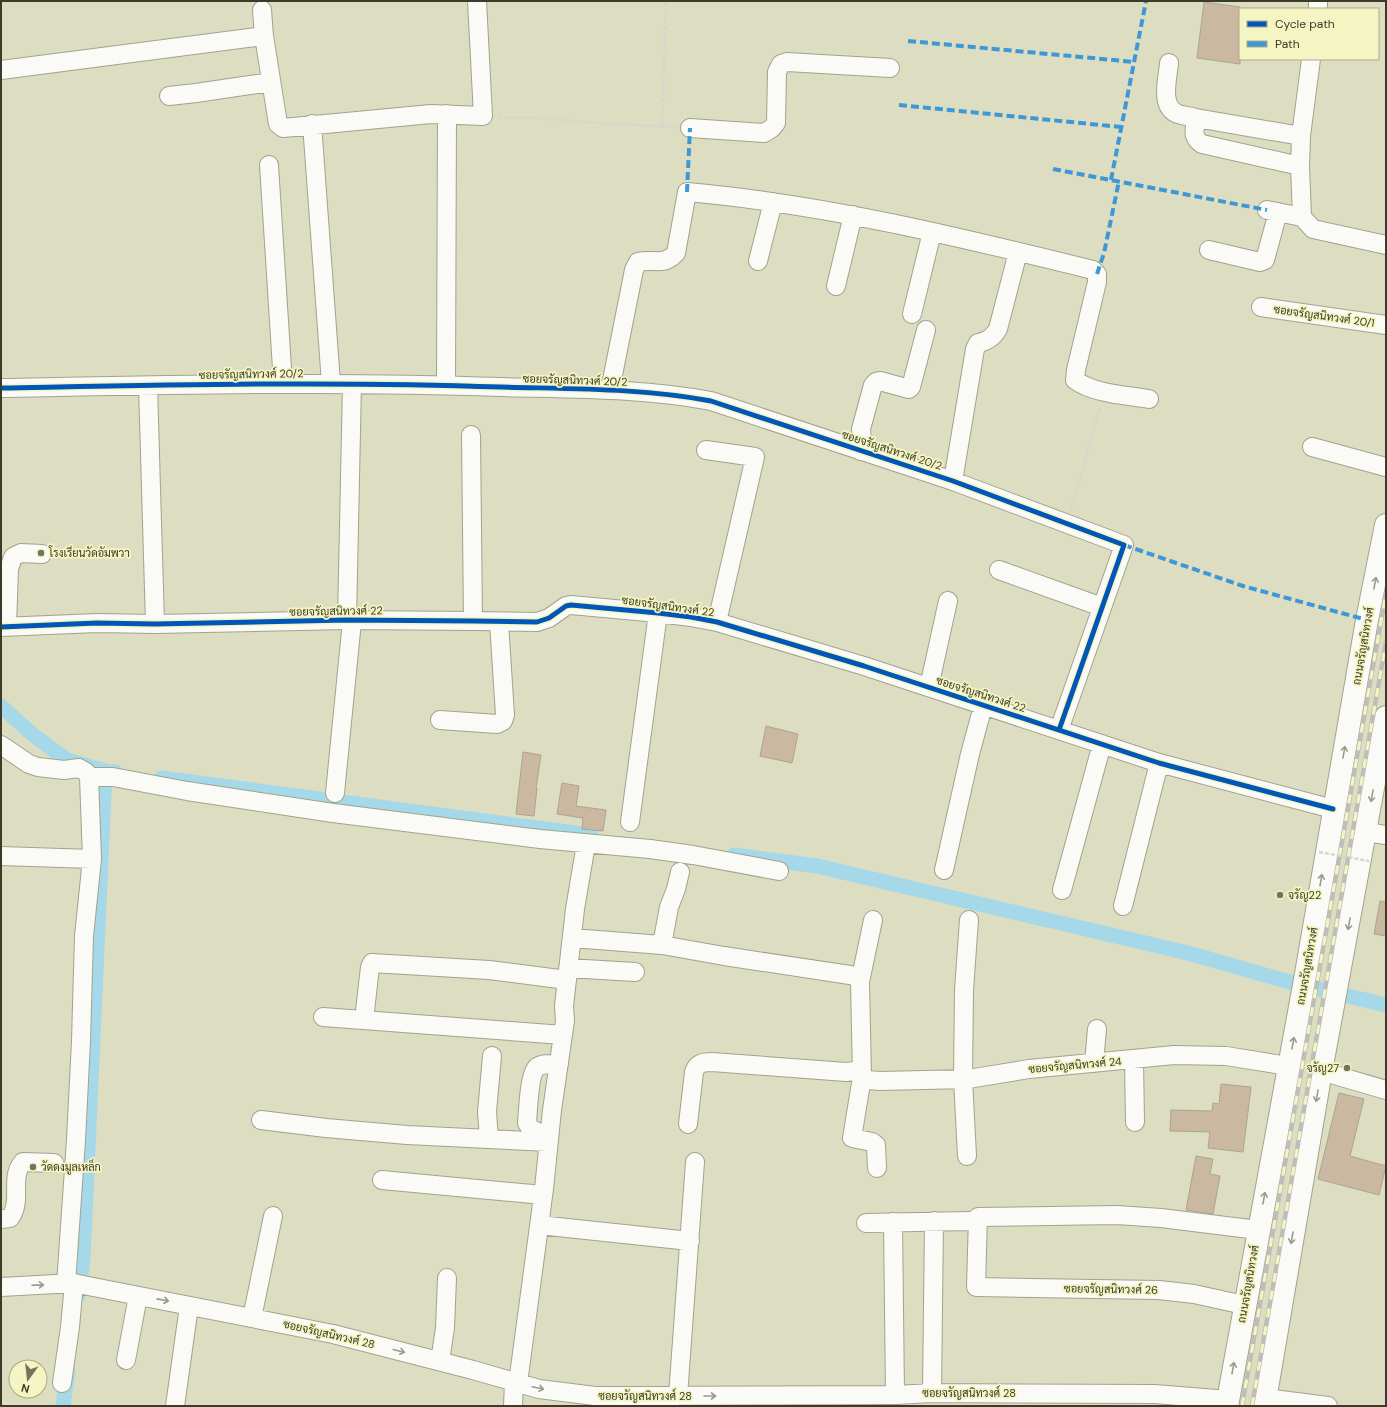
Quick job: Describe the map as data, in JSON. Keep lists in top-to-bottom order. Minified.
{"streets":{"main road":["ถนนจรัญสนิทวงศ์"],"street":["ซอยจรัญสนิทวงศ์ 20/1","ซอยจรัญสนิทวงศ์ 20/2","ซอยจรัญสนิทวงศ์ 22","ซอยจรัญสนิทวงศ์ 24","ซอยจรัญสนิทวงศ์ 26","ซอยจรัญสนิทวงศ์ 28"]},"crossings":[["ซอยจรัญสนิทวงศ์ 22","ถนนจรัญสนิทวงศ์"],["ถนนจรัญสนิทวงศ์","ซอยจรัญสนิทวงศ์ 24"],["ถนนจรัญสนิทวงศ์","ซอยจรัญสนิทวงศ์ 26"],["ถนนจรัญสนิทวงศ์","ซอยจรัญสนิทวงศ์ 28"]],"one_way":["ซอยจรัญสนิทวงศ์ 28"],"places":["โรงเรียนวัดอัมพวา","จรัญ22","จรัญ27","วัดดงมูลเหล็ก"],"legend":["Cycle path","Path"],"north":"bottom"}
